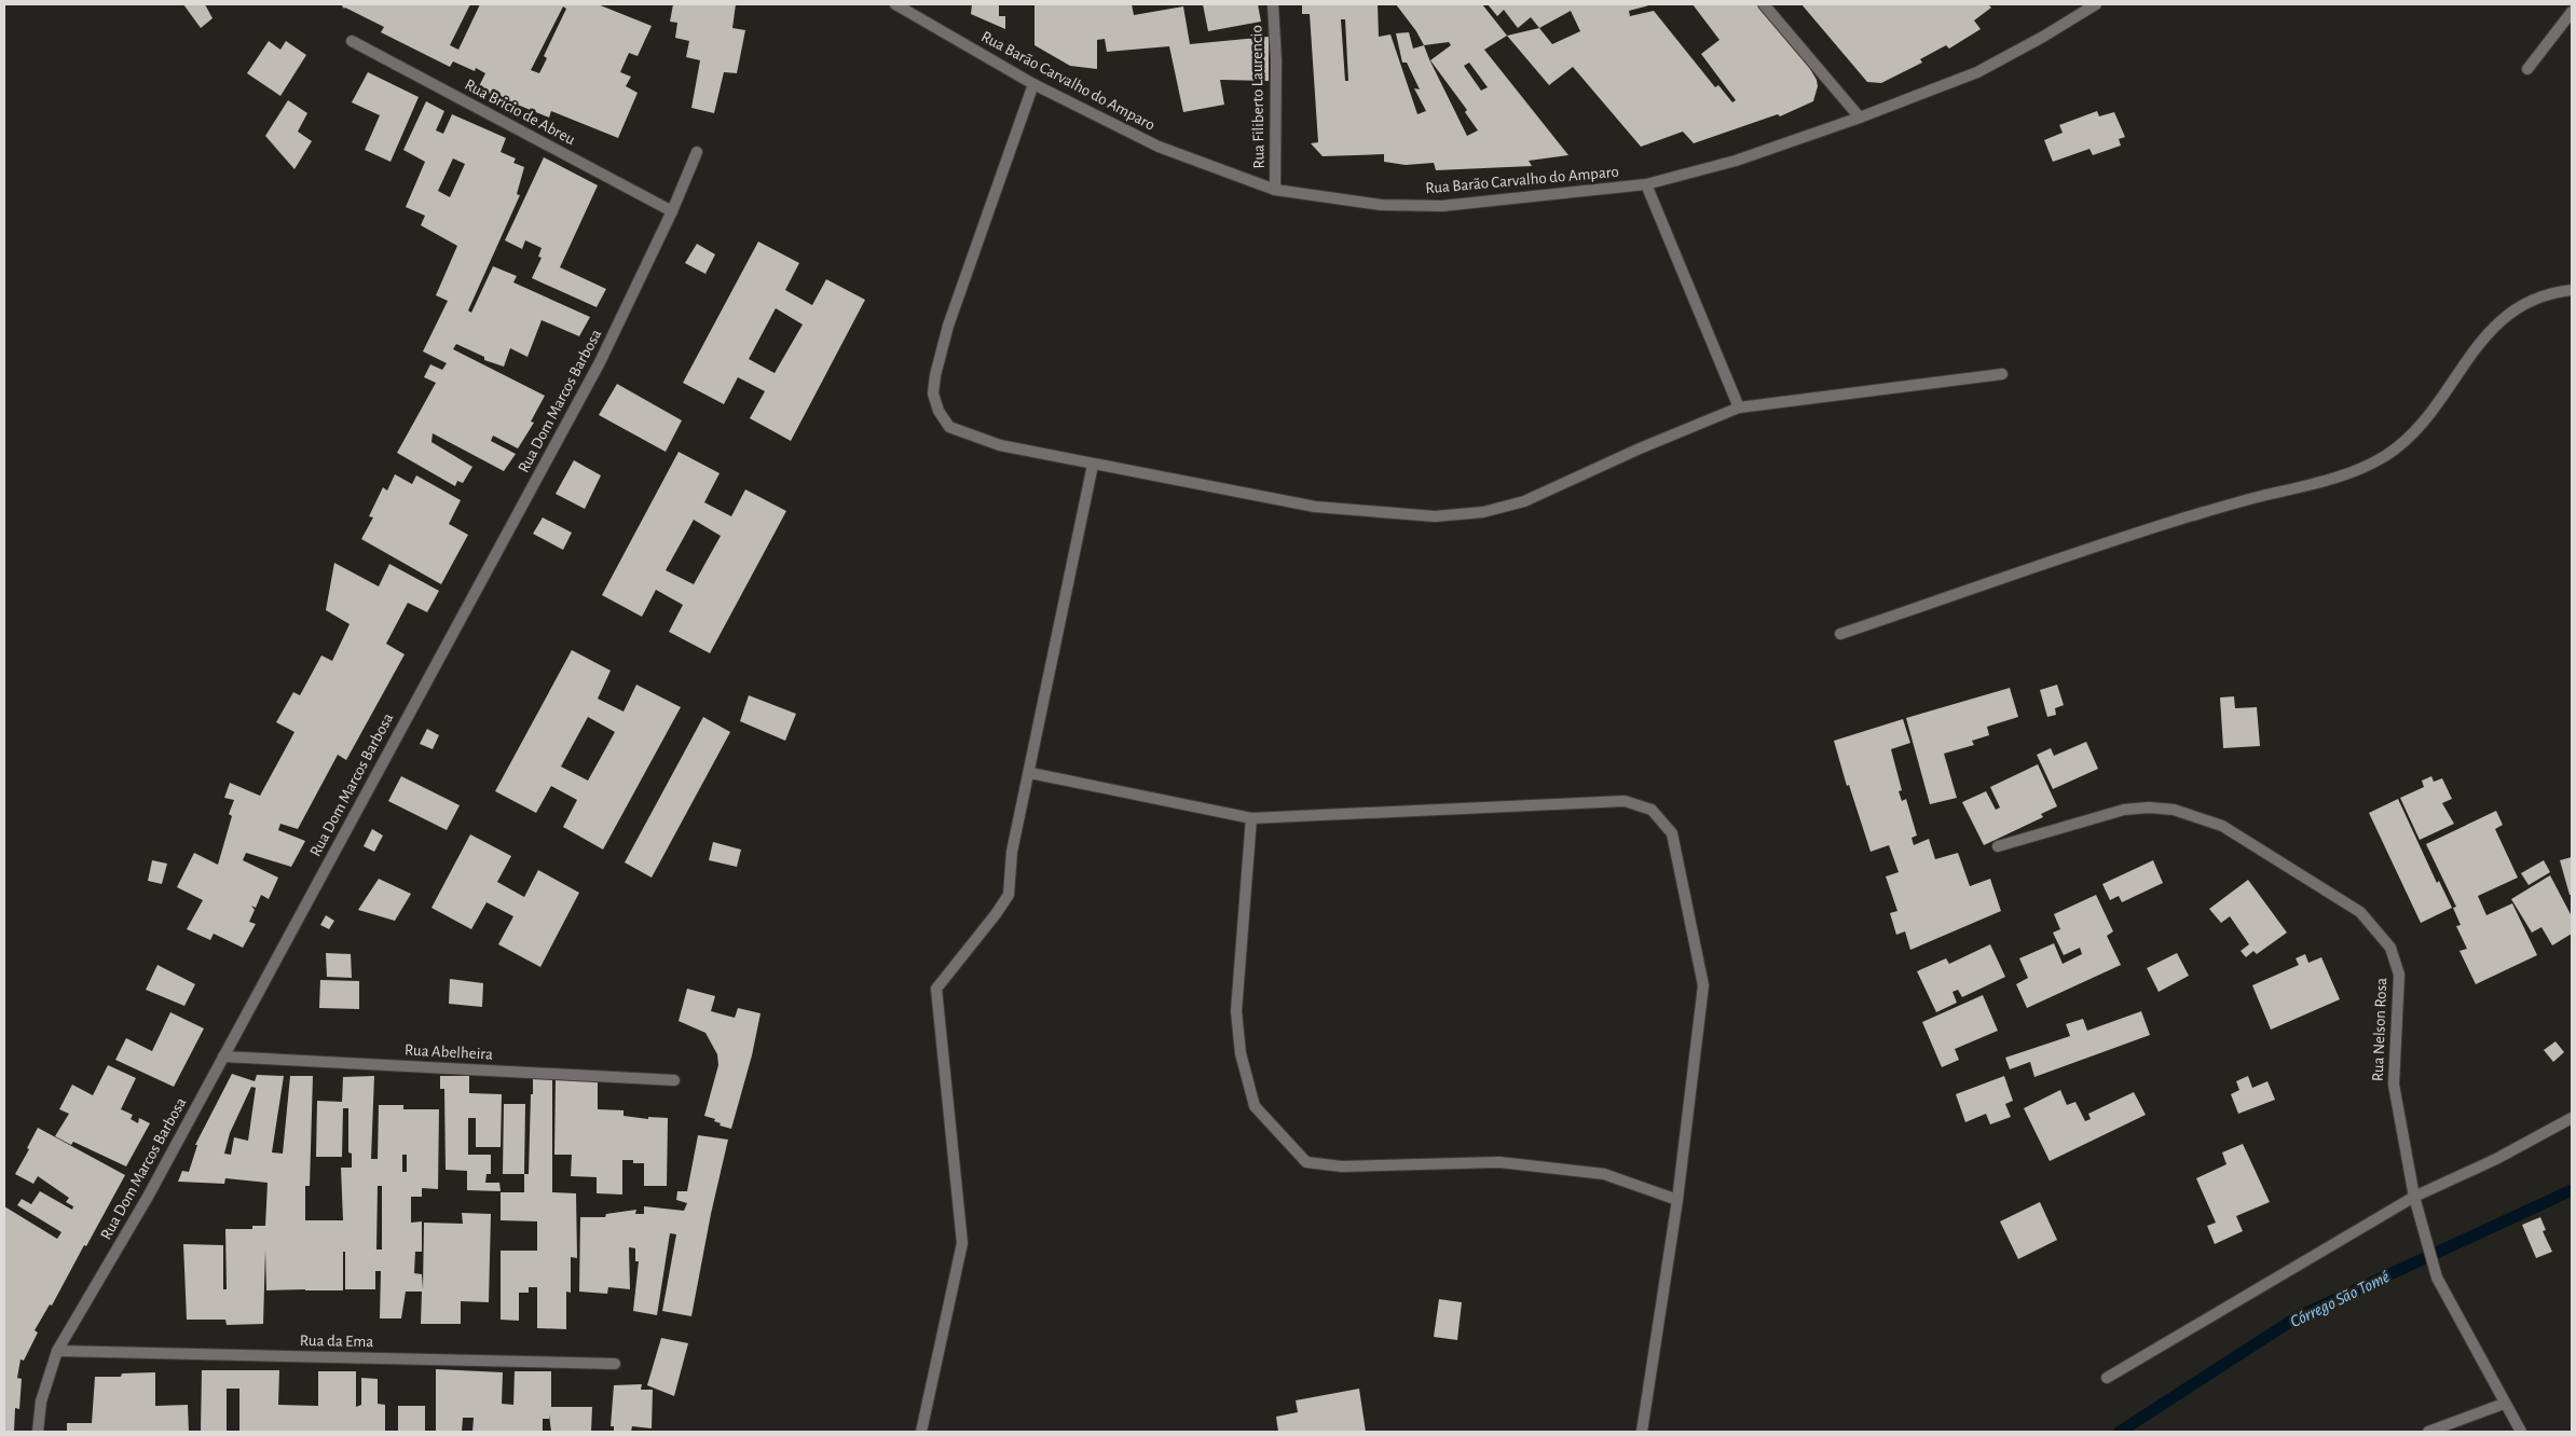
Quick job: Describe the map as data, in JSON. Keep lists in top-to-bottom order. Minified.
{"streets":{"street":["Rua Barão Carvalho do Amparo","Rua Filiberto Laurencio","Rua Bricio de Abreu","Rua Dom Marcos Barbosa","Rua Nelson Rosa","Rua Abelheira","Rua da Ema"]},"crossings":[["Rua Barão Carvalho do Amparo","Rua Filiberto Laurencio"],["Rua Bricio de Abreu","Rua Dom Marcos Barbosa"],["Rua Dom Marcos Barbosa","Rua Abelheira"],["Rua Dom Marcos Barbosa","Rua da Ema"]],"water":["Córrego São Tomé"]}
